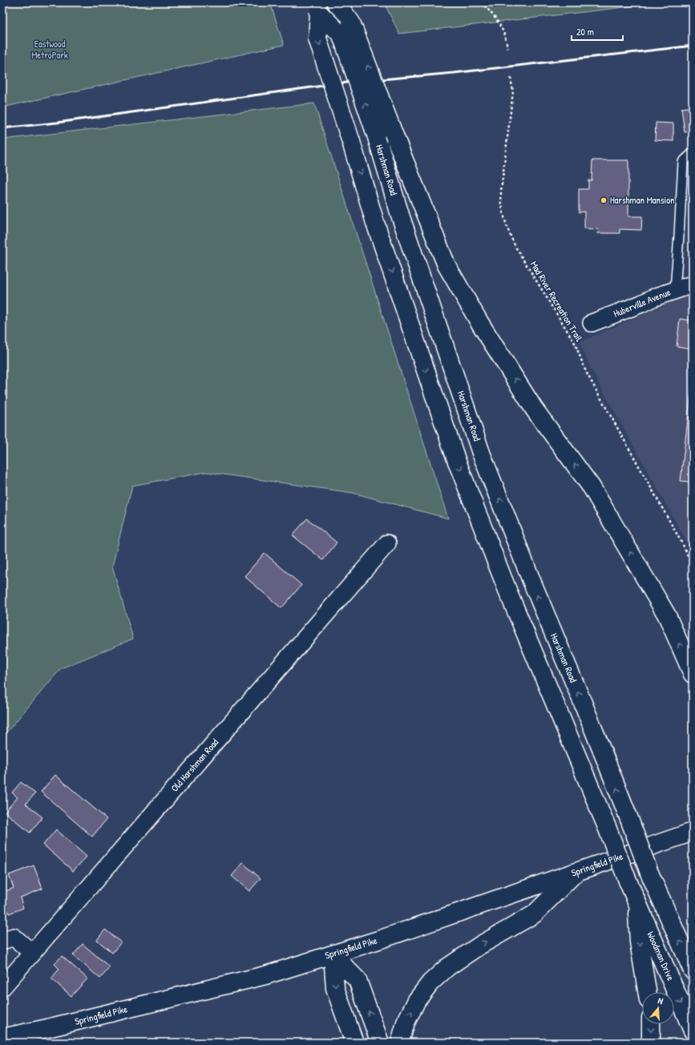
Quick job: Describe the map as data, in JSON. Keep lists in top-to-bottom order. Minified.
{"streets":{"main road":["Harshman Road","Springfield Pike","Woodman Drive"],"street":["Huberville Avenue","Old Harshman Road"],"path":["Mad River Recreation Trail"]},"crossings":[["Harshman Road","Woodman Drive"]],"parks":["Eastwood MetroPark"],"places":["Harshman Mansion"],"scale_bar":"20 m","north":"top"}
